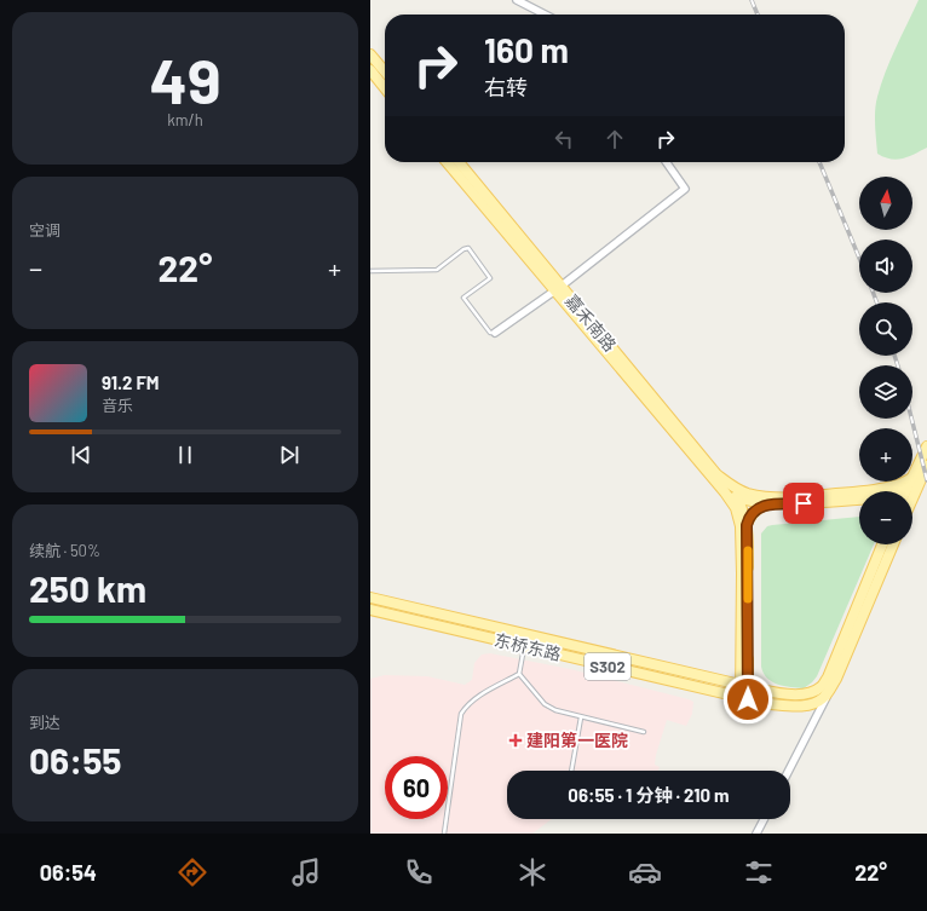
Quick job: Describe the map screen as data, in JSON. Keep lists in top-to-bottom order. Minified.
{"streets":{"main road":["嘉禾南路","东桥东路","S302"]},"places":{"health":["建阳第一医院"]},"north":"top","page":{"tile":[["49","km/h"],"空调",["续航 · 50%","250 km"],["到达","06:55"]],"turn":["160 m","右转"],"map_buttons":["+","−"],"heat":["−","22°","+"],"song":["91.2 FM","音乐"],"limit":"60","trip":"06:55 · 1 分钟 · 210 m","tabs":["06:54","22°"]}}
